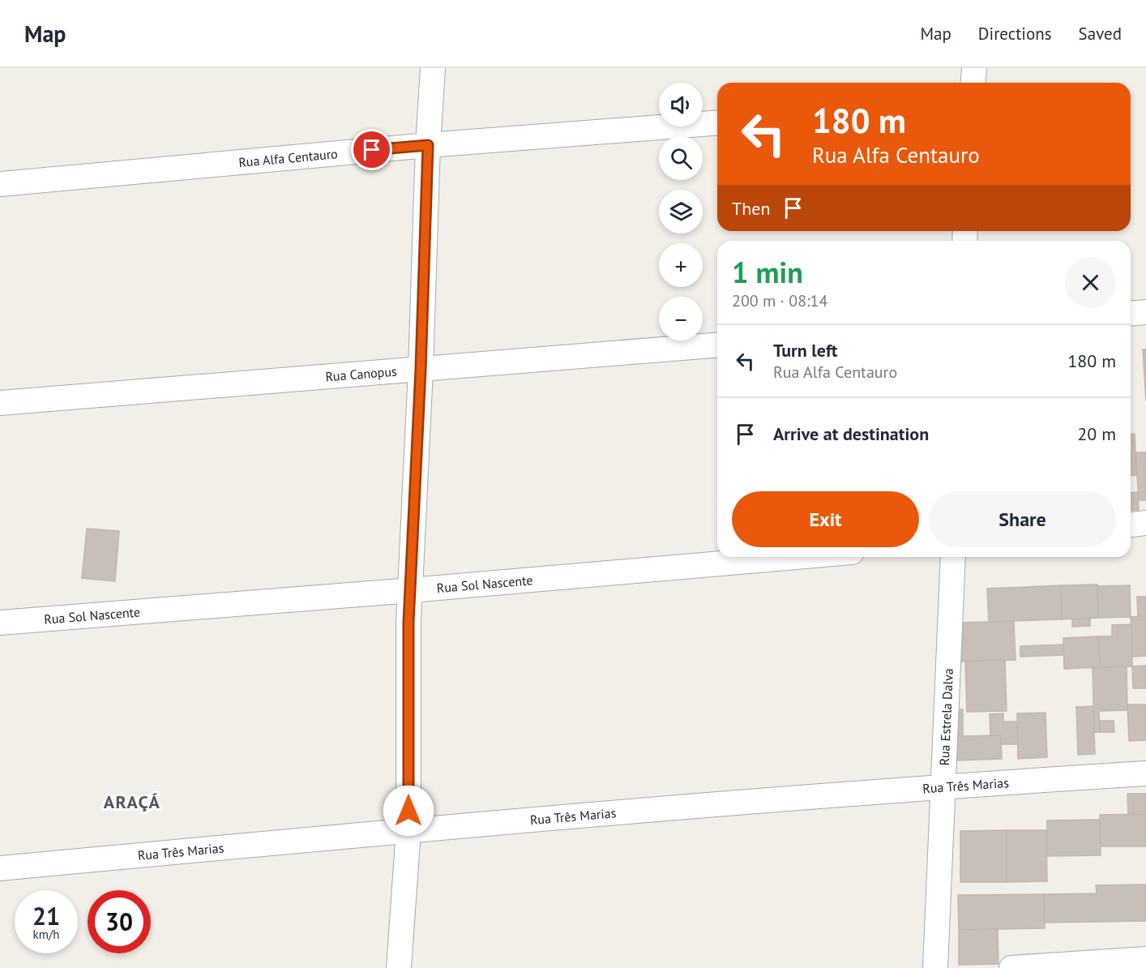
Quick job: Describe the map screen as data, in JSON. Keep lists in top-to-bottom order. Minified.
{"streets":{"street":["Rua Alfa Centauro","Rua Canopus","Rua Sol Nascente","Rua Estrela Dalva","Rua Três Marias"]},"crossings":[["Rua Estrela Dalva","Rua Três Marias"]],"districts":["ARAÇÁ"],"page":{"header":"Map","nav":["Map","Directions","Saved"],"map_buttons":["+","−"],"turn":["180 m","Rua Alfa Centauro"],"then":"Then","heading":["1 min","200 m · 08:14"],"list":[{"name":"Turn left","note":"Rua Alfa Centauro","value":"180 m"},{"name":"Arrive at destination","value":"20 m"}],"buttons":["Exit","Share"],"speed":"21 km/h","limit":"30"}}
